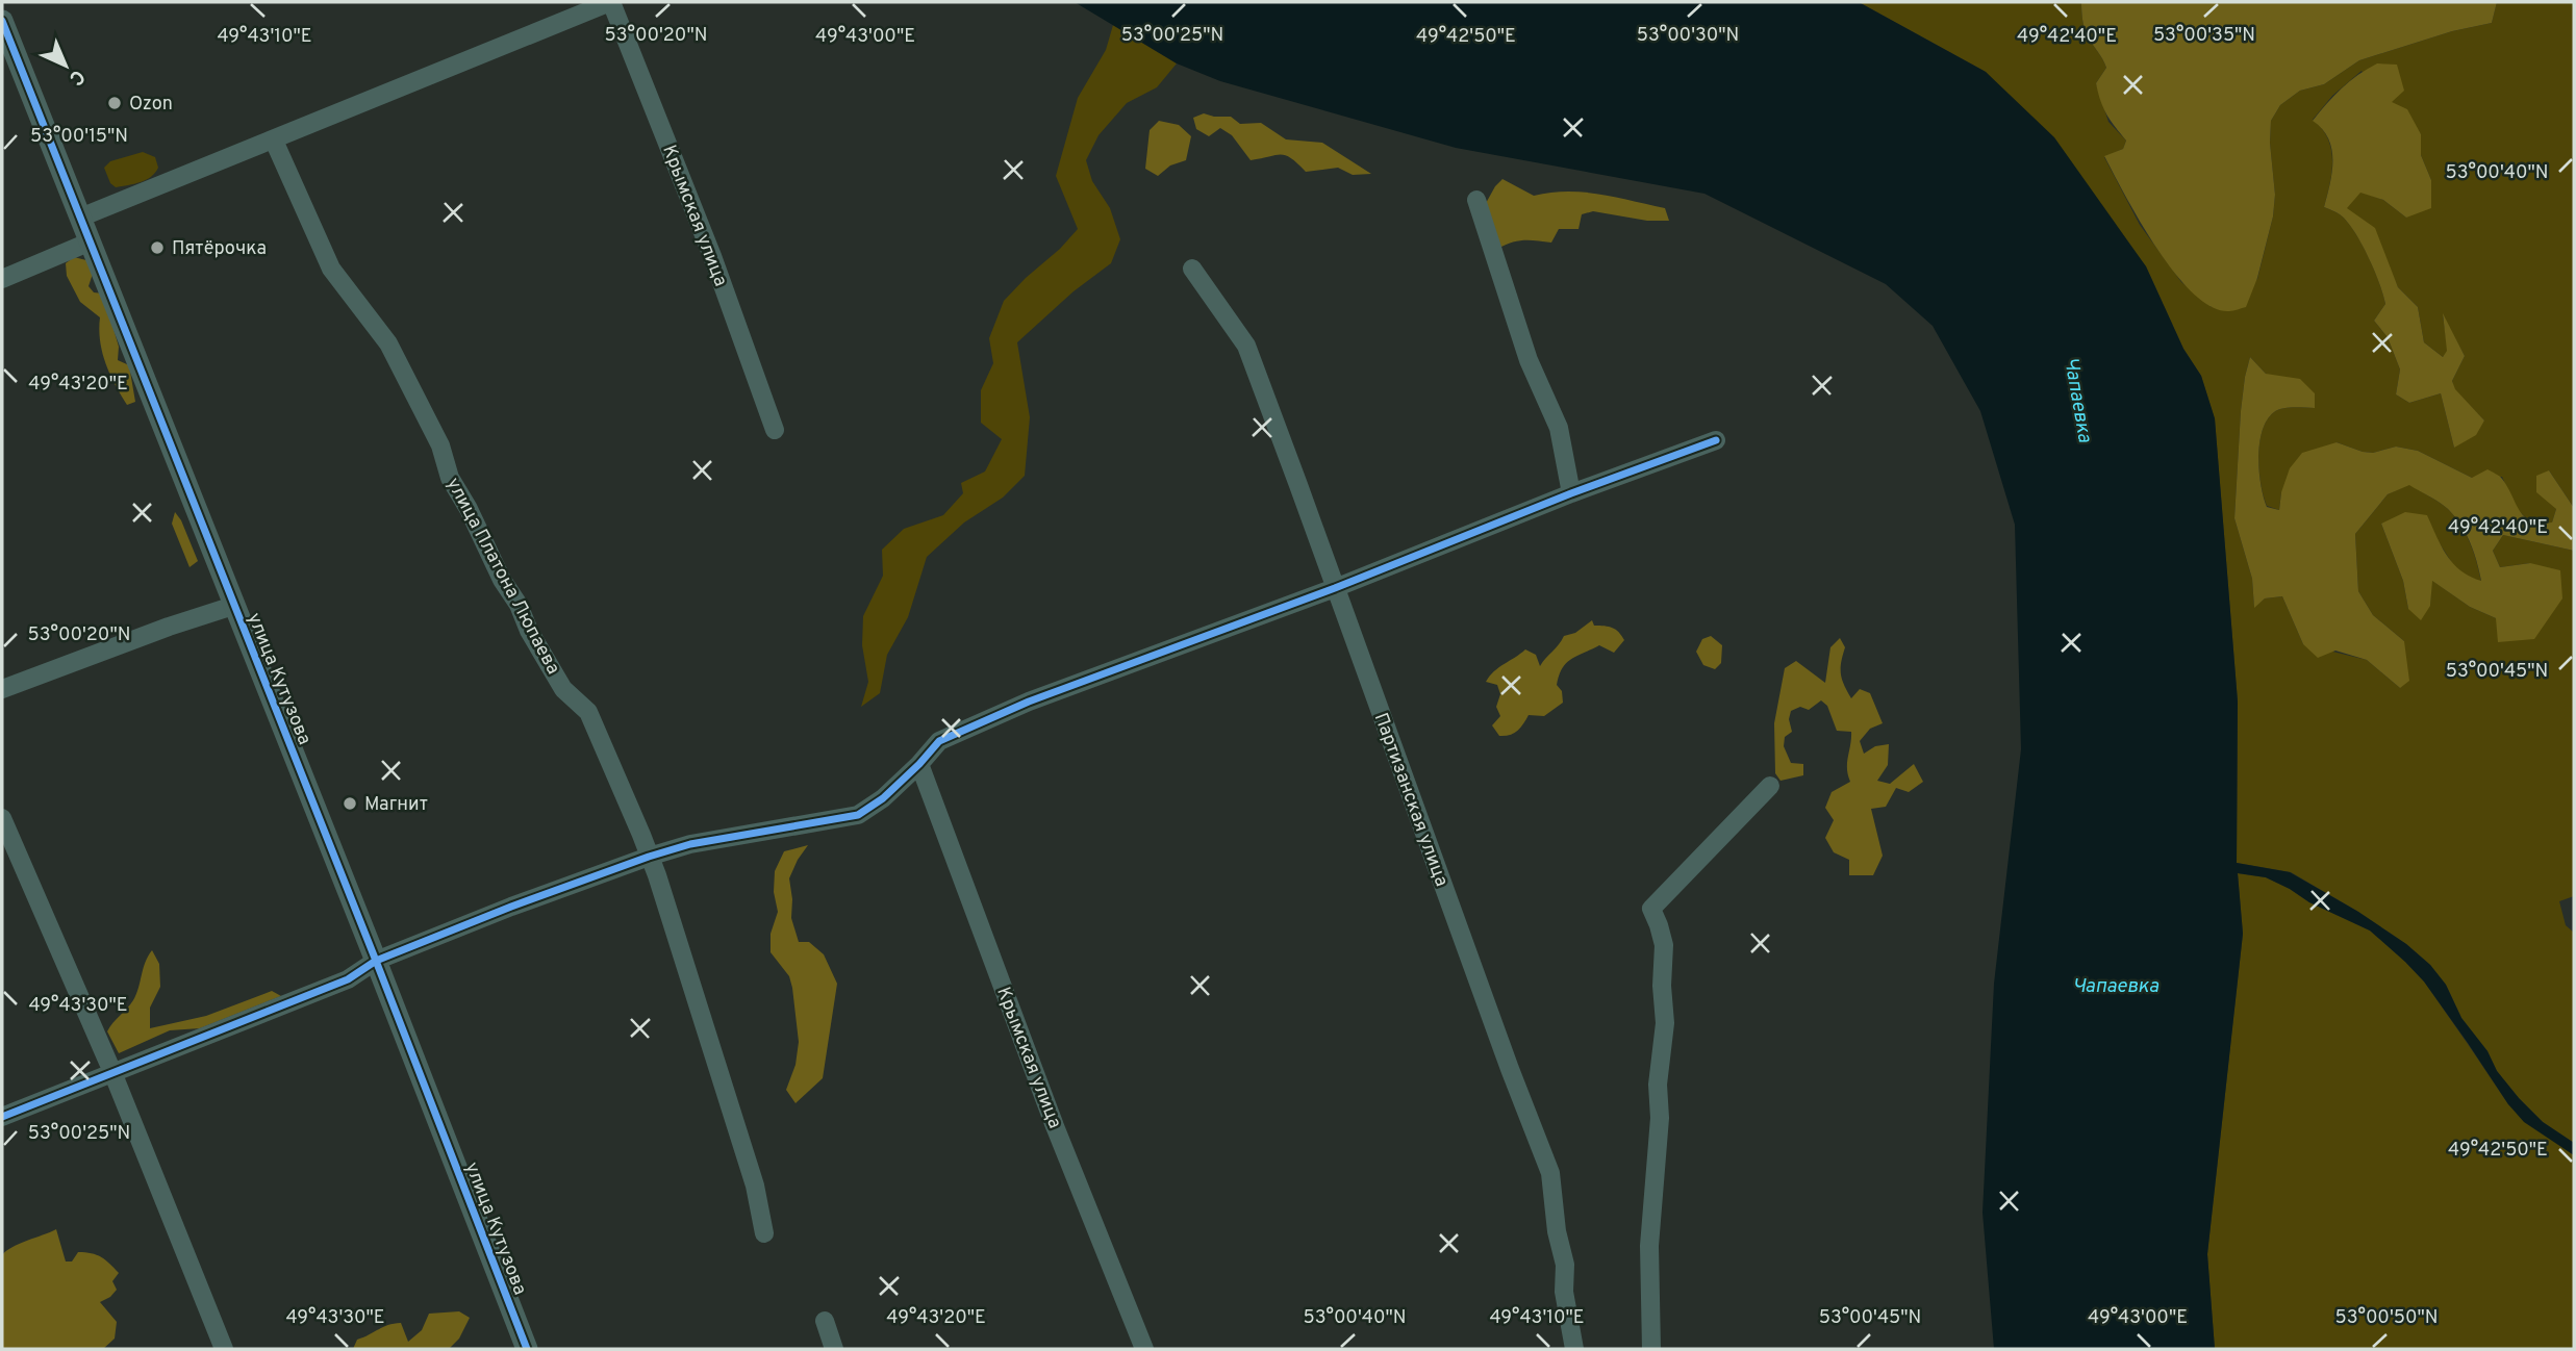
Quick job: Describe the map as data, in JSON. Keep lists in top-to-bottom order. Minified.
{"streets":{"street":["Крымская улица","улица Платона Люпаева","улица Кутузова","Партизанская улица"]},"water":["Чапаевка"],"places":["Ozon","Пятёрочка","Магнит"],"north":"bottom right","coordinates":["53°00'20\"N","53°00'25\"N","53°00'30\"N","53°00'35\"N","49°43'10\"E","49°43'00\"E","49°42'50\"E","49°42'40\"E","53°00'15\"N","53°00'40\"N","49°43'20\"E","53°00'45\"N","49°43'30\"E","53°00'50\"N"]}
